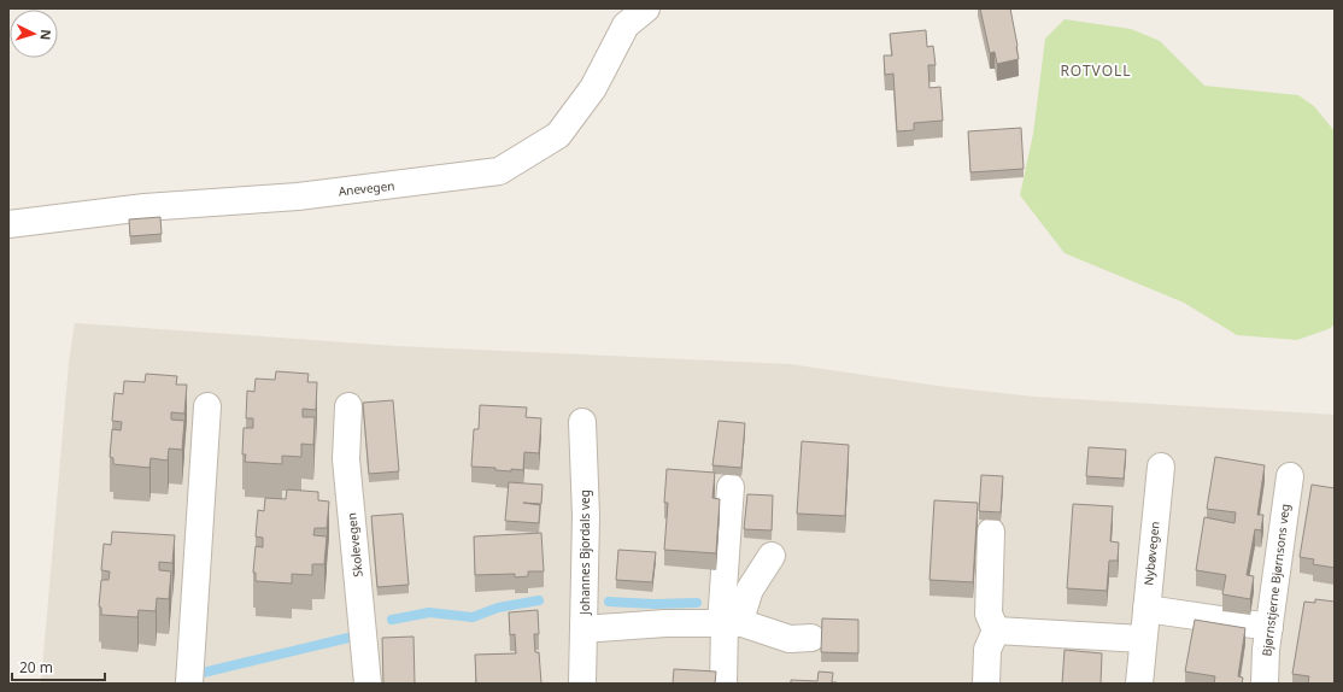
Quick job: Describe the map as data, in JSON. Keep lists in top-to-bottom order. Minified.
{"streets":{"street":["Anevegen","Skolevegen","Johannes Bjordals veg","Nybøvegen","Bjørnstjerne Bjørnsons veg"]},"districts":["ROTVOLL"],"scale_bar":"20 m","north":"right"}
